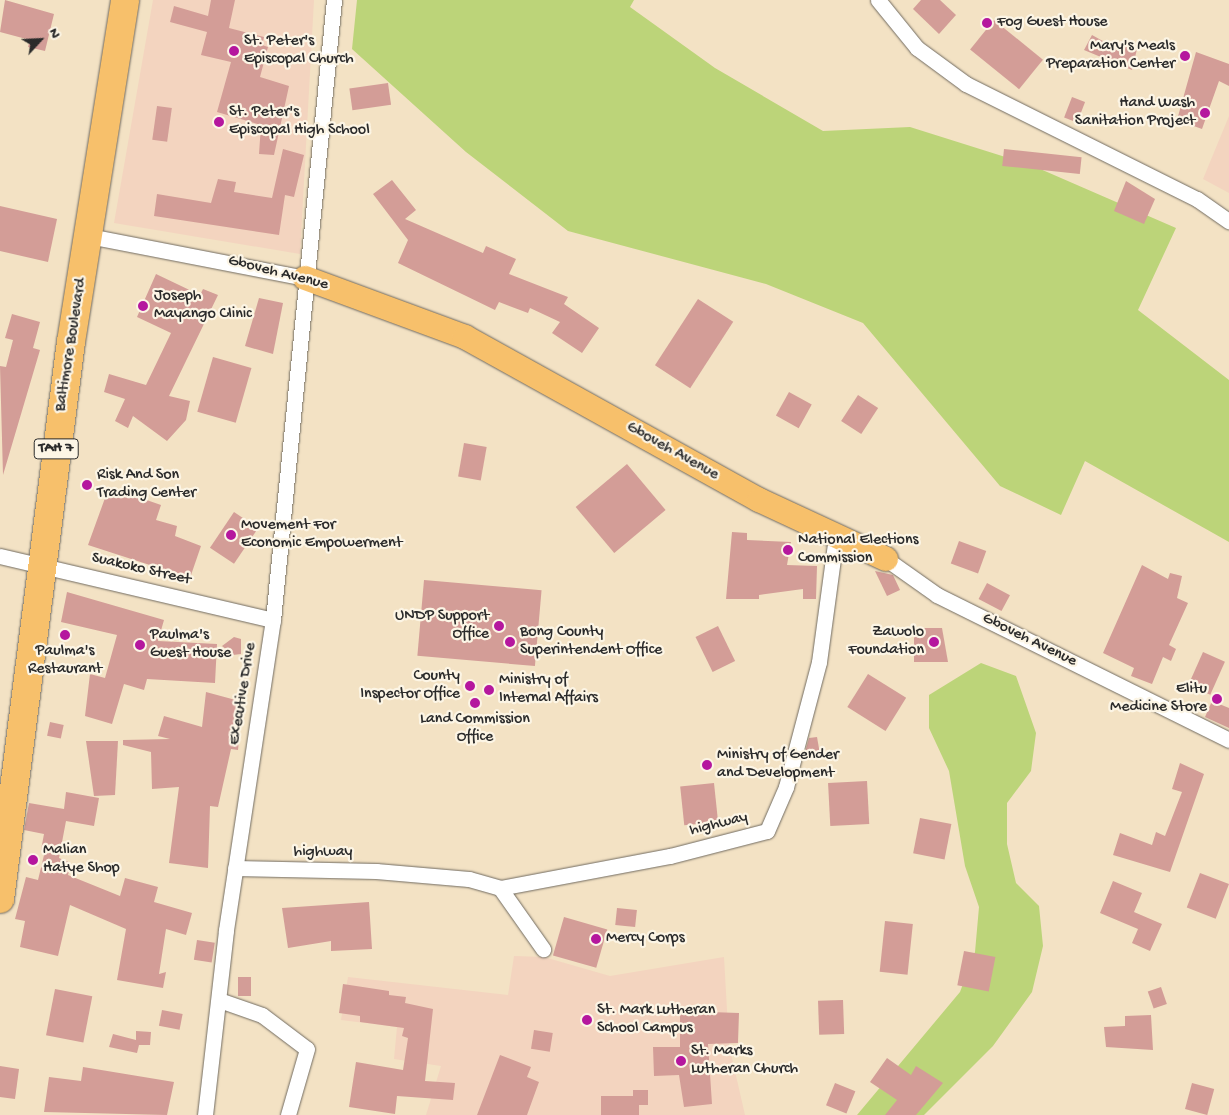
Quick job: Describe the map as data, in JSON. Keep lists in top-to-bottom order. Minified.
{"streets":{"highway":["Baltimore Boulevard","TAH 7"],"main road":["Gboveh Avenue"],"street":["Suakoko Street","Executive Drive","highway"]},"crossings":[["Gboveh Avenue","Baltimore Boulevard"],["Gboveh Avenue","Executive Drive"],["Gboveh Avenue","highway"],["Baltimore Boulevard","Suakoko Street"],["Suakoko Street","Executive Drive"],["Executive Drive","highway"]],"places":["Fog Guest House","St. Peter's Episcopal Church","Mary's Meals Preparation Center","Hand Wash Sanitation Project","St. Peter's Episcopal High School","Joseph Mayango Clinic","Risk And Son Trading Center","Movement For Economic Empowerment","National Elections Commission","UNDP Support Office","Paulma's Restaurant","Bong County Superintendent Office","Zawolo Foundation","Paulma's Guest House","County Inspector Office","Ministry of Internal Affairs","Elitu Medicine Store","Land Commission Office","Ministry of Gender and Development","Malian Hatye Shop","Mercy Corps","St. Mark Lutheran School Campus","St. Marks Lutheran Church"],"north":"top right"}
